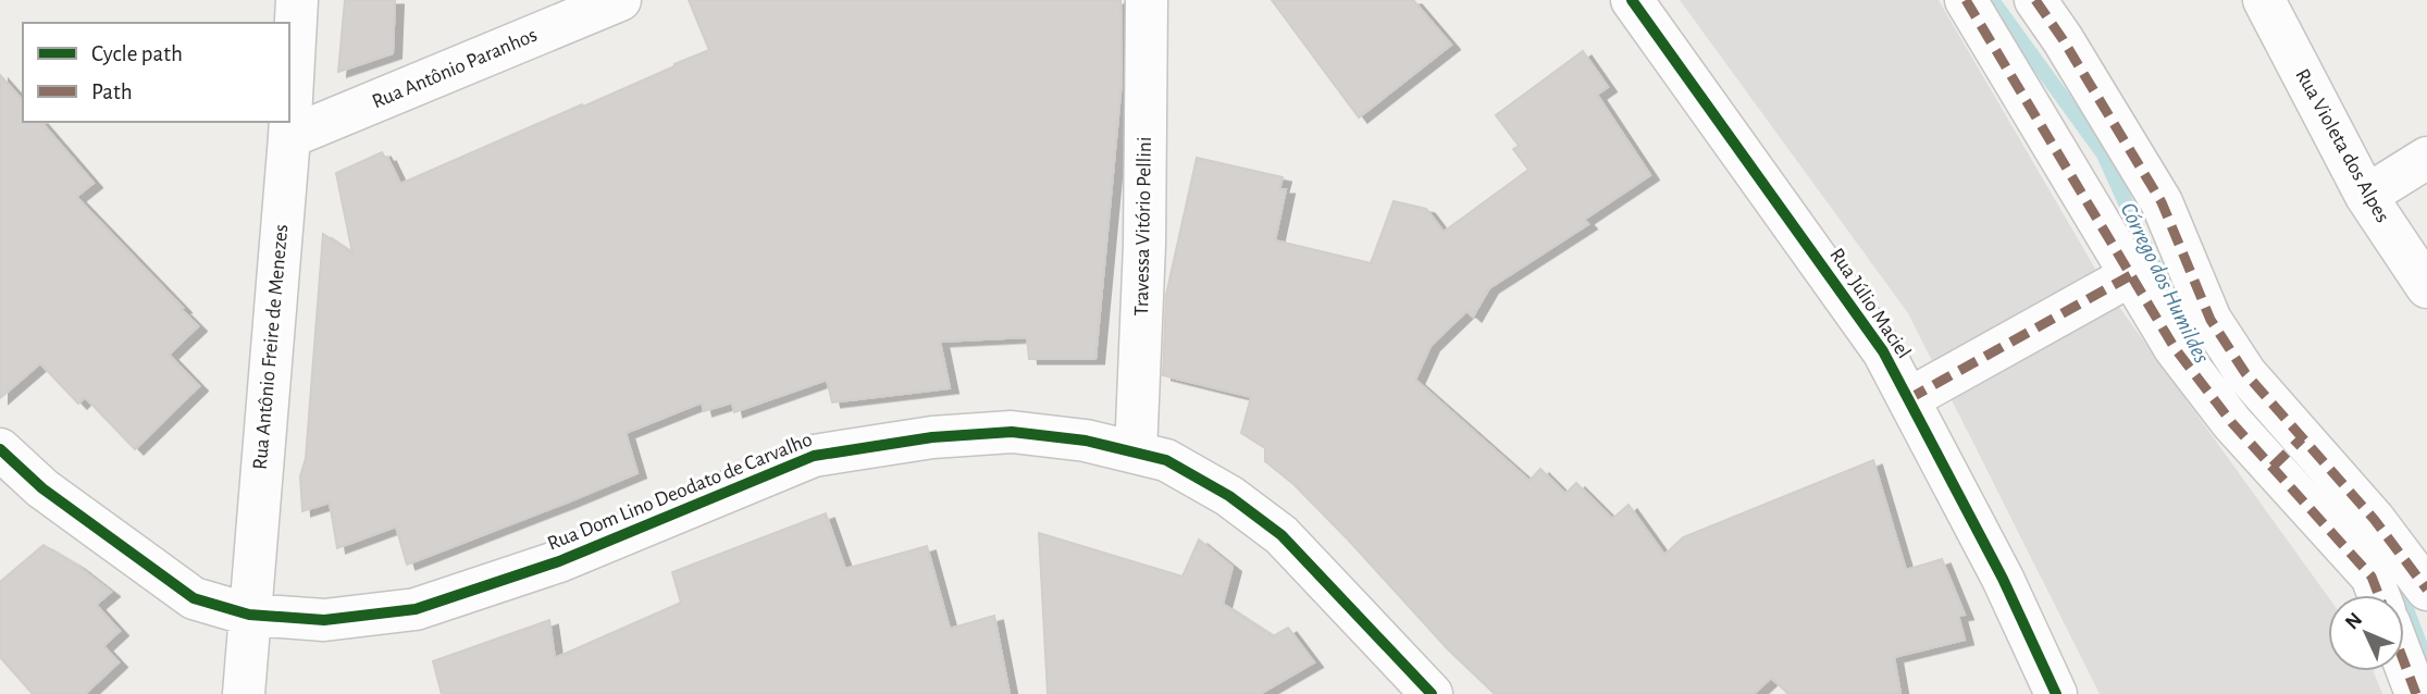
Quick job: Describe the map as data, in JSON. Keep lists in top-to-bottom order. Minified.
{"streets":{"street":["Rua Antônio Paranhos","Rua Violeta dos Alpes","Travessa Vitório Pellini","Rua Júlio Maciel","Rua Antônio Freire de Menezes","Rua Dom Lino Deodato de Carvalho"]},"crossings":[["Rua Antônio Paranhos","Rua Antônio Freire de Menezes"],["Travessa Vitório Pellini","Rua Dom Lino Deodato de Carvalho"],["Rua Antônio Freire de Menezes","Rua Dom Lino Deodato de Carvalho"]],"water":["Córrego dos Humildes"],"legend":["Cycle path","Path"],"north":"top left"}
